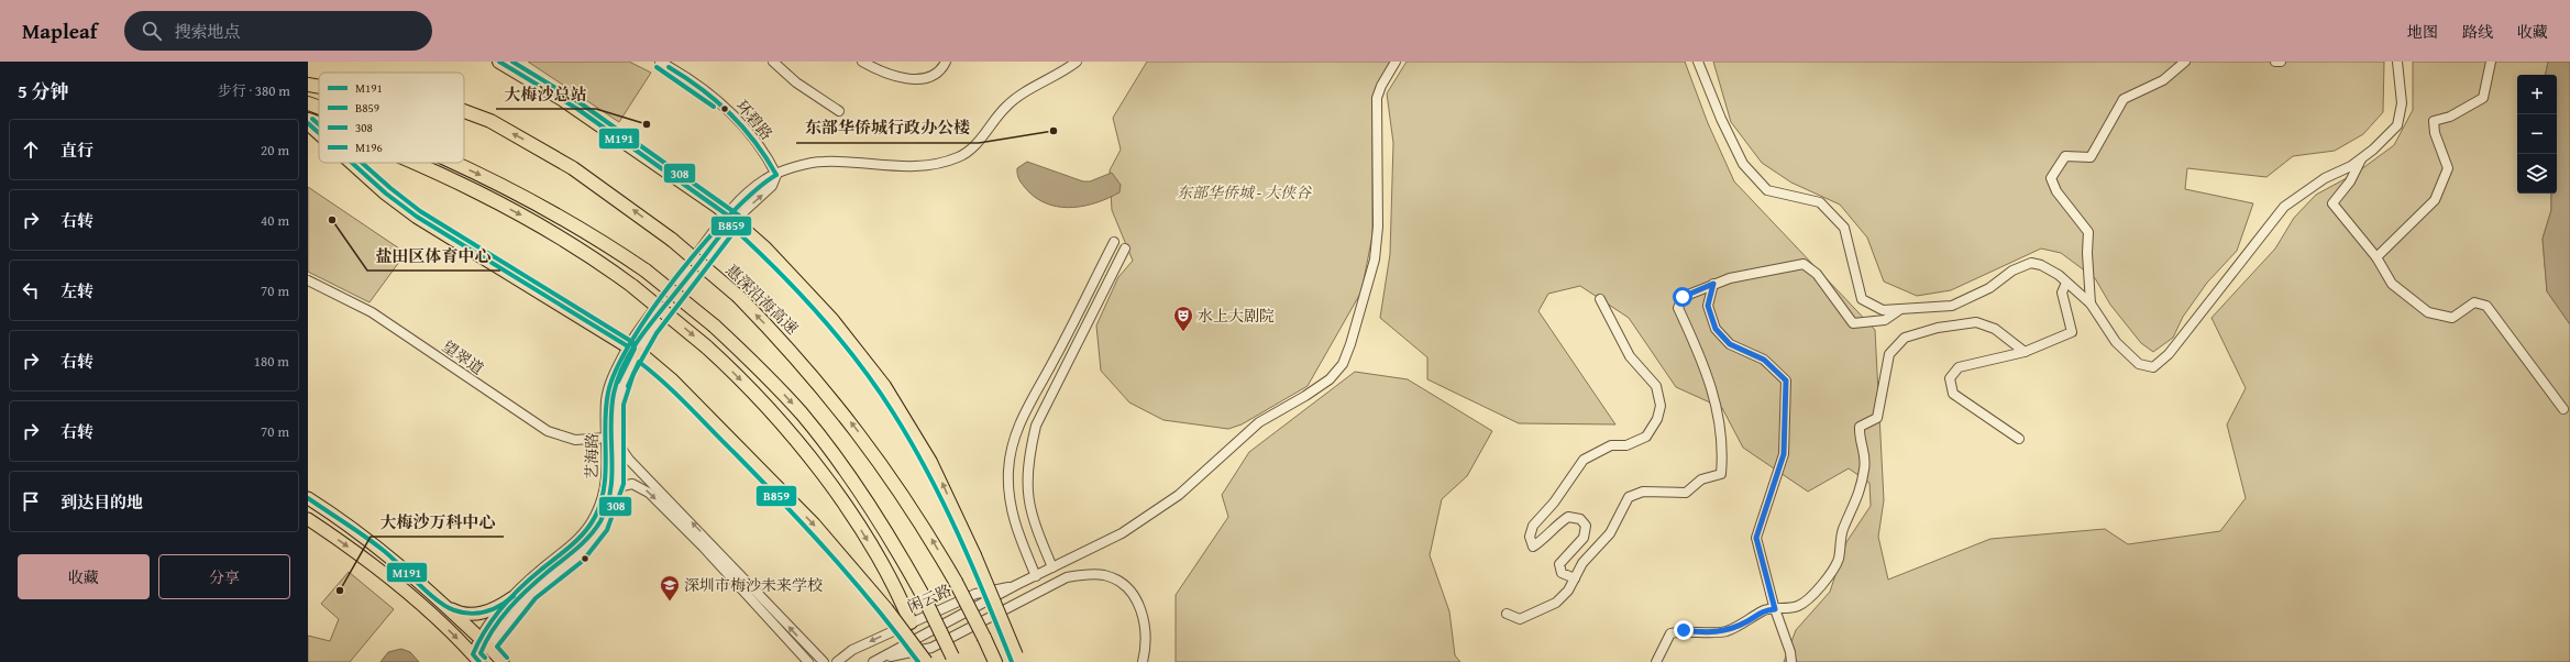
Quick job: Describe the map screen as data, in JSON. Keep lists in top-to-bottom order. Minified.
{"streets":{"highway":["惠深沿海高速"],"street":["环碧路","望翠道","艺海路","闲云路"]},"crossings":[["环碧路","艺海路"],["望翠道","艺海路"]],"parks":["东部华侨城 - 大侠谷"],"places":{"other":["大梅沙总站","东部华侨城行政办公楼","盐田区体育中心","大梅沙万科中心"],"theatre":["水上大剧院"],"school or university":["深圳市梅沙未来学校"]},"lines":["transit line M191","transit line 308","transit line M196","transit line B859"],"legend":["M191","B859","308","M196"],"page":{"header":"Mapleaf","search":"搜索地点","nav":["地图","路线","收藏"],"heading":["5 分钟","步行 · 380 m"],"map_buttons":["+","−"],"list":[["直行","20 m"],["右转","40 m"],["左转","70 m"],["右转","180 m"],["右转","70 m"],"到达目的地"],"buttons":["收藏","分享"]}}
